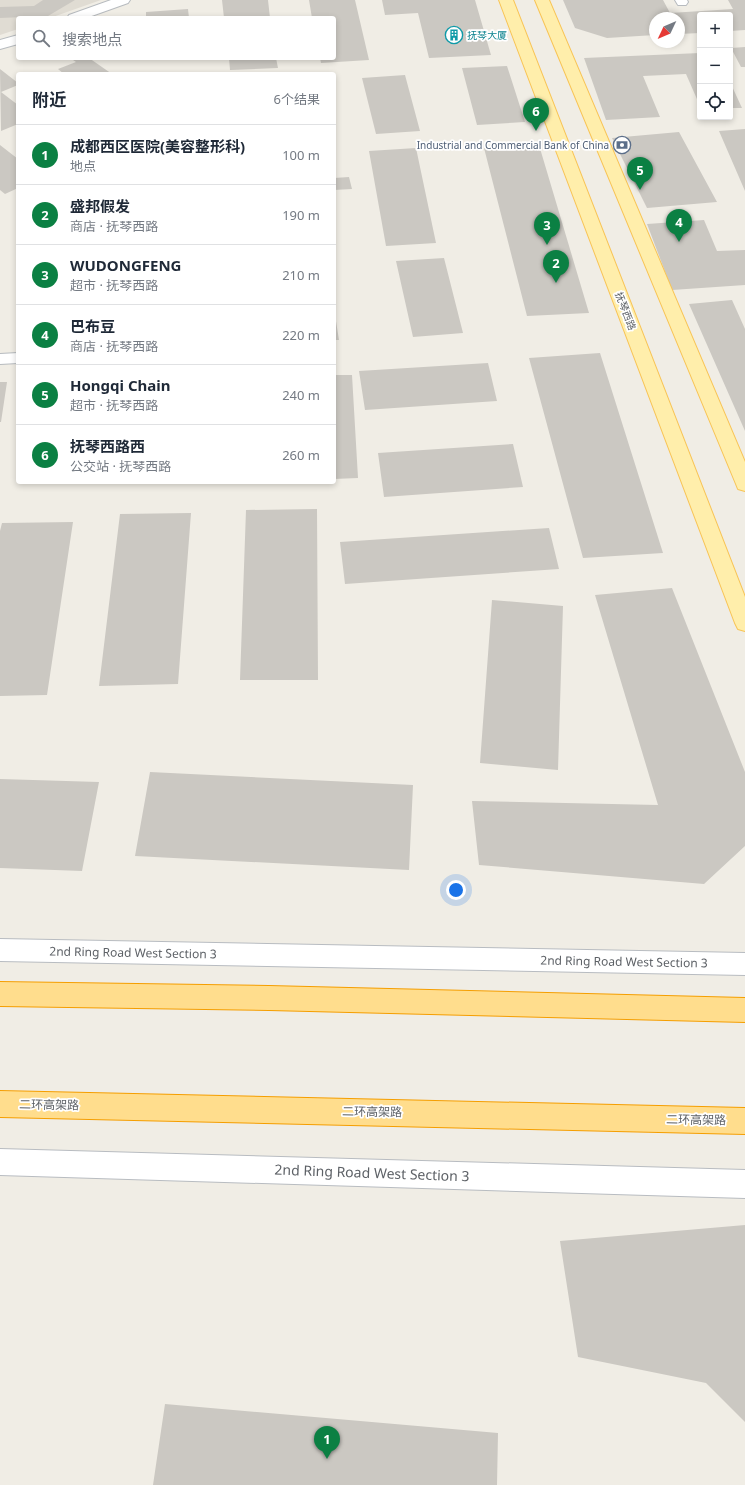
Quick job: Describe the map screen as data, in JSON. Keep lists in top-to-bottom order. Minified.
{"streets":{"highway":["二环高架路"],"main road":["抚琴西路","2nd Ring Road West Section 3"]},"places":{"building":["抚琴大厦"],"bank":["Industrial and Commercial Bank of China"]},"north":"bottom left","page":{"map_buttons":["+","−"],"search":"搜索地点","heading":["附近","6个结果"],"pins":["6","5","4","3","2","1"],"list":[{"mark":"1","name":"成都西区医院(美容整形科)","note":"地点","value":"100 m"},{"mark":"2","name":"盛邦假发","note":"商店 · 抚琴西路","value":"190 m"},{"mark":"3","name":"WUDONGFENG","note":"超市 · 抚琴西路","value":"210 m"},{"mark":"4","name":"巴布豆","note":"商店 · 抚琴西路","value":"220 m"},{"mark":"5","name":"Hongqi Chain","note":"超市 · 抚琴西路","value":"240 m"},{"mark":"6","name":"抚琴西路西","note":"公交站 · 抚琴西路","value":"260 m"}]}}
